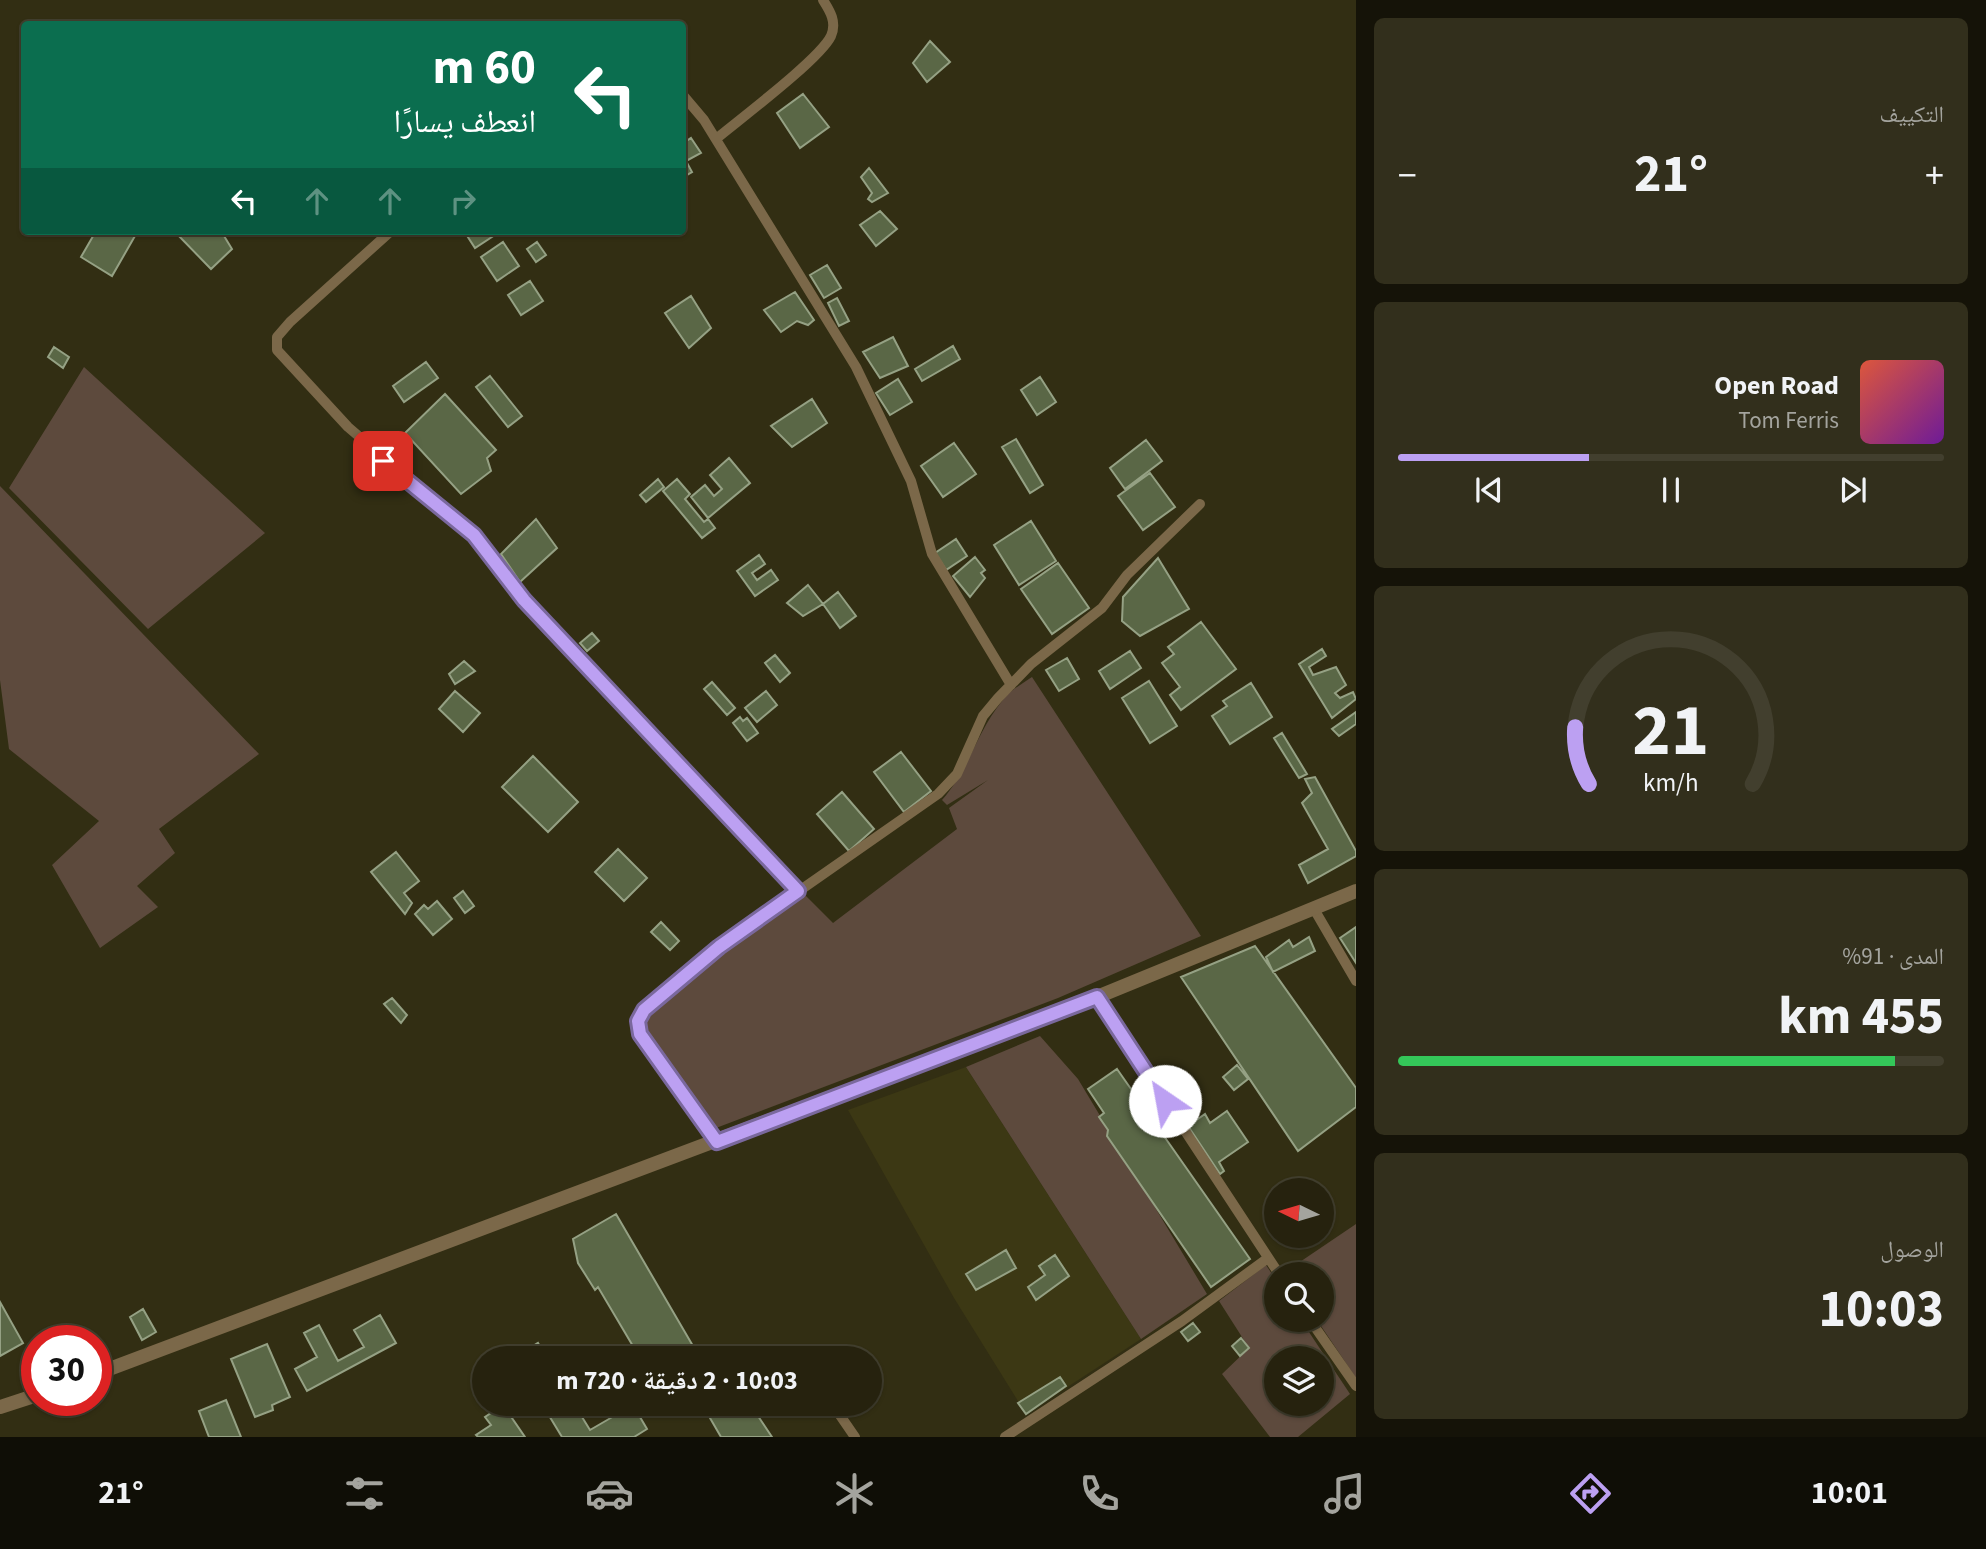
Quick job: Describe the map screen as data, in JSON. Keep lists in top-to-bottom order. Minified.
{"north":"left","page":{"tile":["التكييف",["المدى · 91%","455 km"],["الوصول","10:03"]],"turn":["60 m","انعطف يسارًا"],"heat":["−","21°","+"],"song":["Open Road","Tom Ferris"],"limit":"30","trip":"10:03 · 2 دقيقة · 720 m","tabs":["10:01","21°"],"gauge":["21","km/h"]}}
